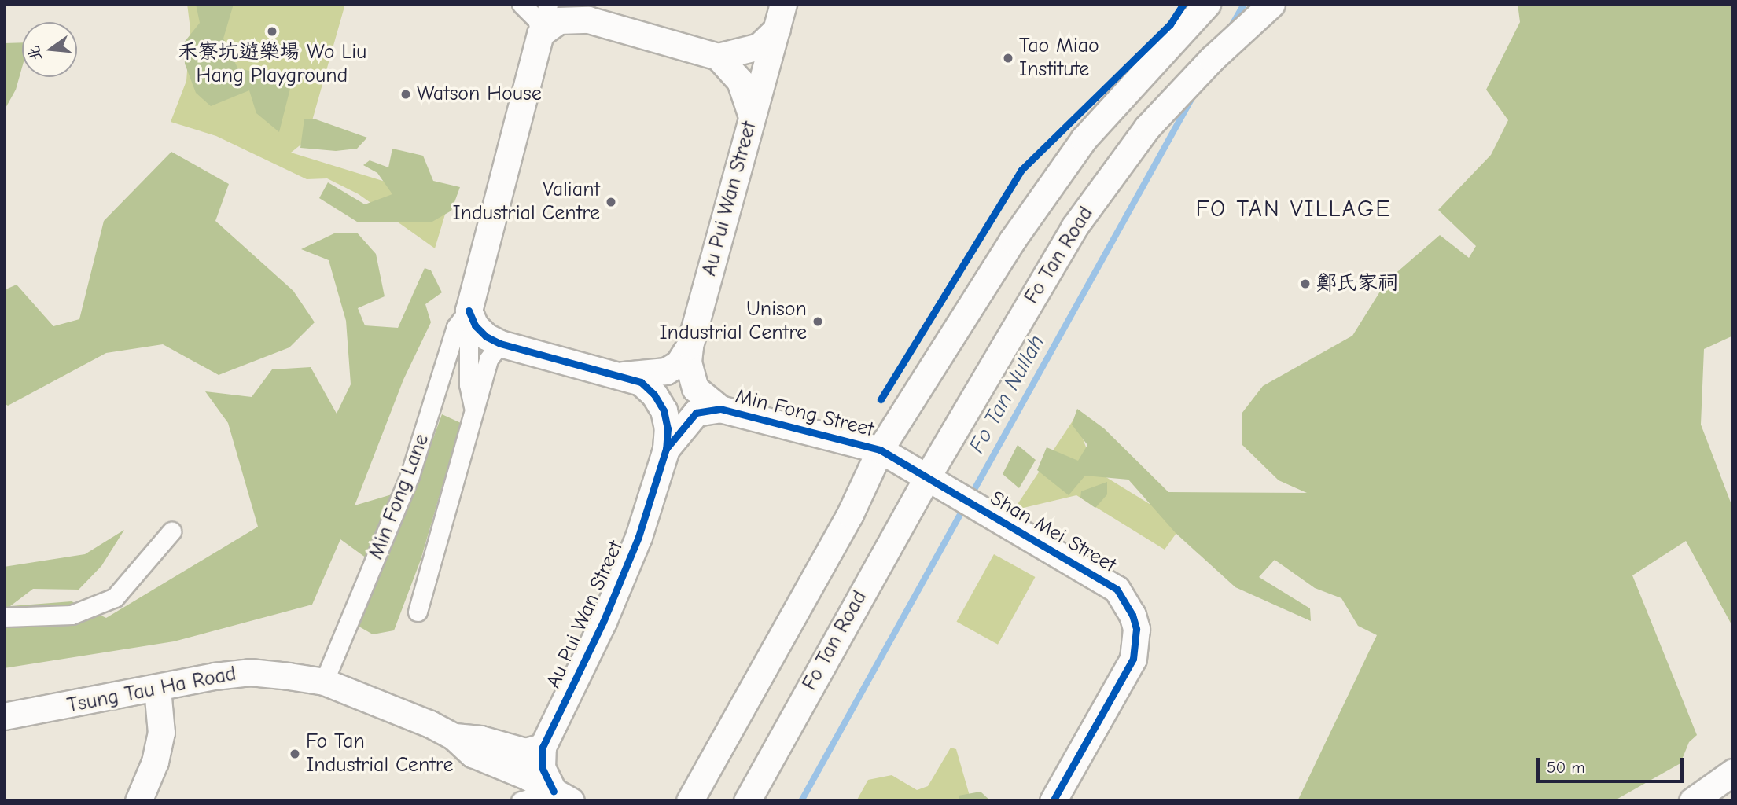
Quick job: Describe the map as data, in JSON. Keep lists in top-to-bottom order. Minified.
{"streets":{"street":["Au Pui Wan Street","Fo Tan Road","Min Fong Street","Min Fong Lane","Shan Mei Street","Tsung Tau Ha Road"]},"crossings":[["Au Pui Wan Street","Min Fong Street"],["Au Pui Wan Street","Tsung Tau Ha Road"],["Fo Tan Road","Shan Mei Street"],["Min Fong Street","Shan Mei Street"],["Min Fong Lane","Tsung Tau Ha Road"]],"districts":["FO TAN VILLAGE"],"water":["Fo Tan Nullah"],"places":["禾寮坑遊樂場 Wo Liu Hang Playground","Tao Miao Institute","Watson House","Valiant Industrial Centre","鄭氏家祠","Unison Industrial Centre","Fo Tan Industrial Centre"],"scale_bar":"50 m","north":"left"}
